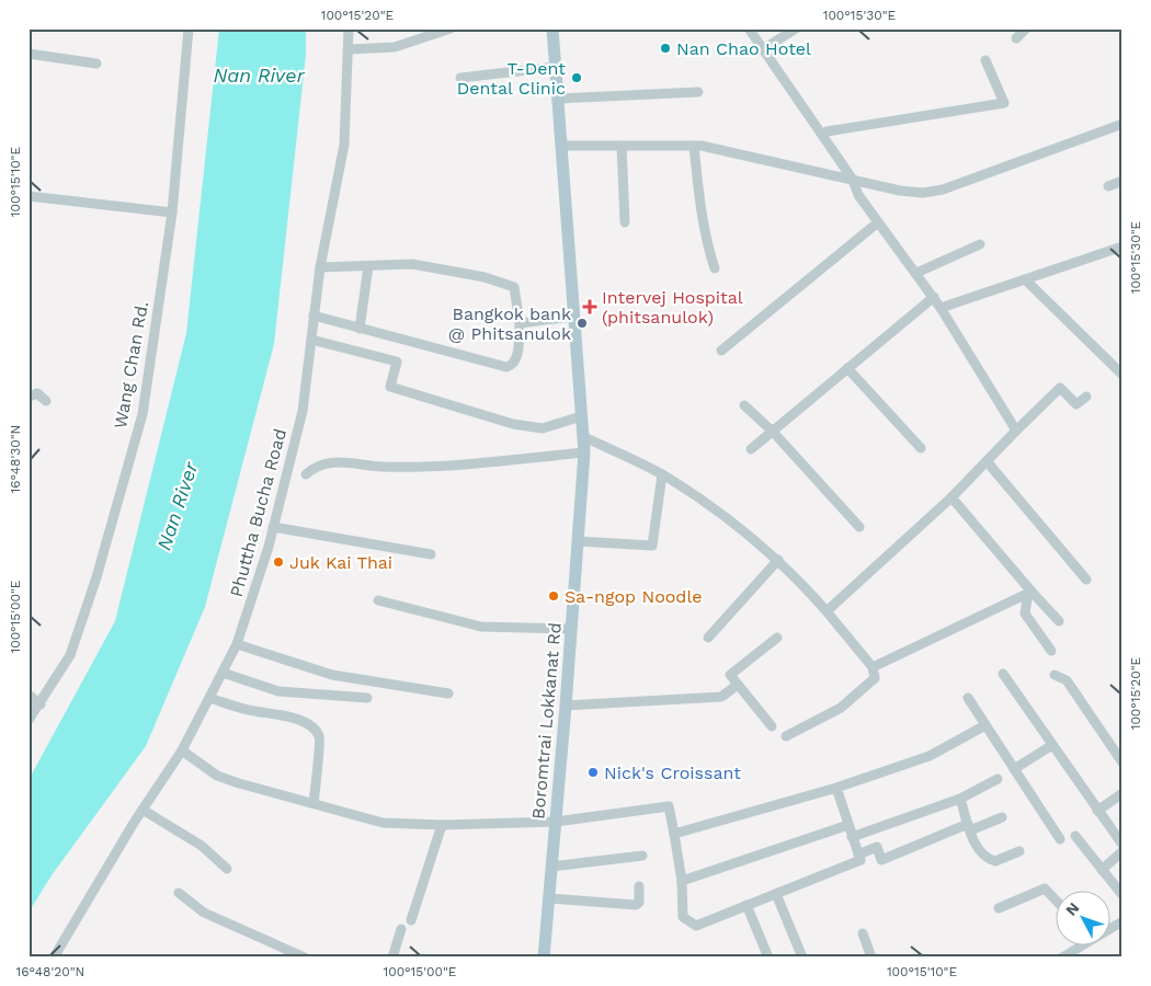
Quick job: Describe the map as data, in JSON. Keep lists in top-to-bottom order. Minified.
{"streets":{"main road":["Boromtrai Lokkanat Rd"],"street":["Wang Chan Rd.","Phuttha Bucha Road"]},"water":["Nan River"],"places":{"other":["Nan Chao Hotel","T-Dent Dental Clinic","Bangkok bank @ Phitsanulok","Juk Kai Thai","Sa-ngop Noodle","Nick's Croissant"],"health":["Intervej Hospital (phitsanulok)"]},"north":"top left","coordinates":["100°15'20\"E","100°15'30\"E","100°15'10\"E","16°48'30\"N","100°15'00\"E","16°48'20\"N"]}
